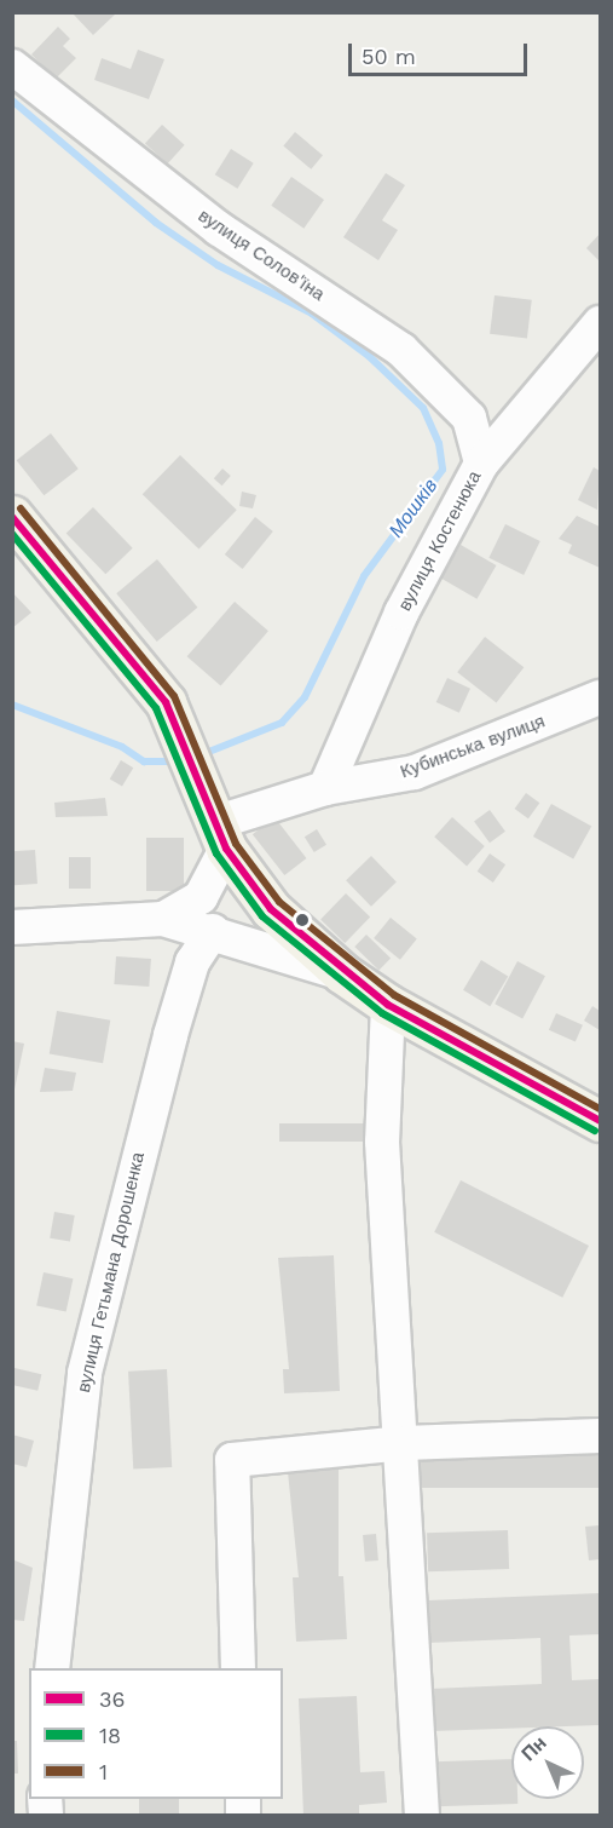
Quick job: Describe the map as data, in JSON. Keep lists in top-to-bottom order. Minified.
{"streets":{"street":["вулиця Солов'їна","вулиця Костенюка","Кубинська вулиця","вулиця Гетьмана Дорошенка"]},"crossings":[["вулиця Солов'їна","вулиця Костенюка"],["вулиця Костенюка","Кубинська вулиця"]],"water":["Мошків"],"lines":["transit line 1","transit line 36","transit line 18"],"legend":["36","18","1"],"scale_bar":"50 m","north":"top left"}
